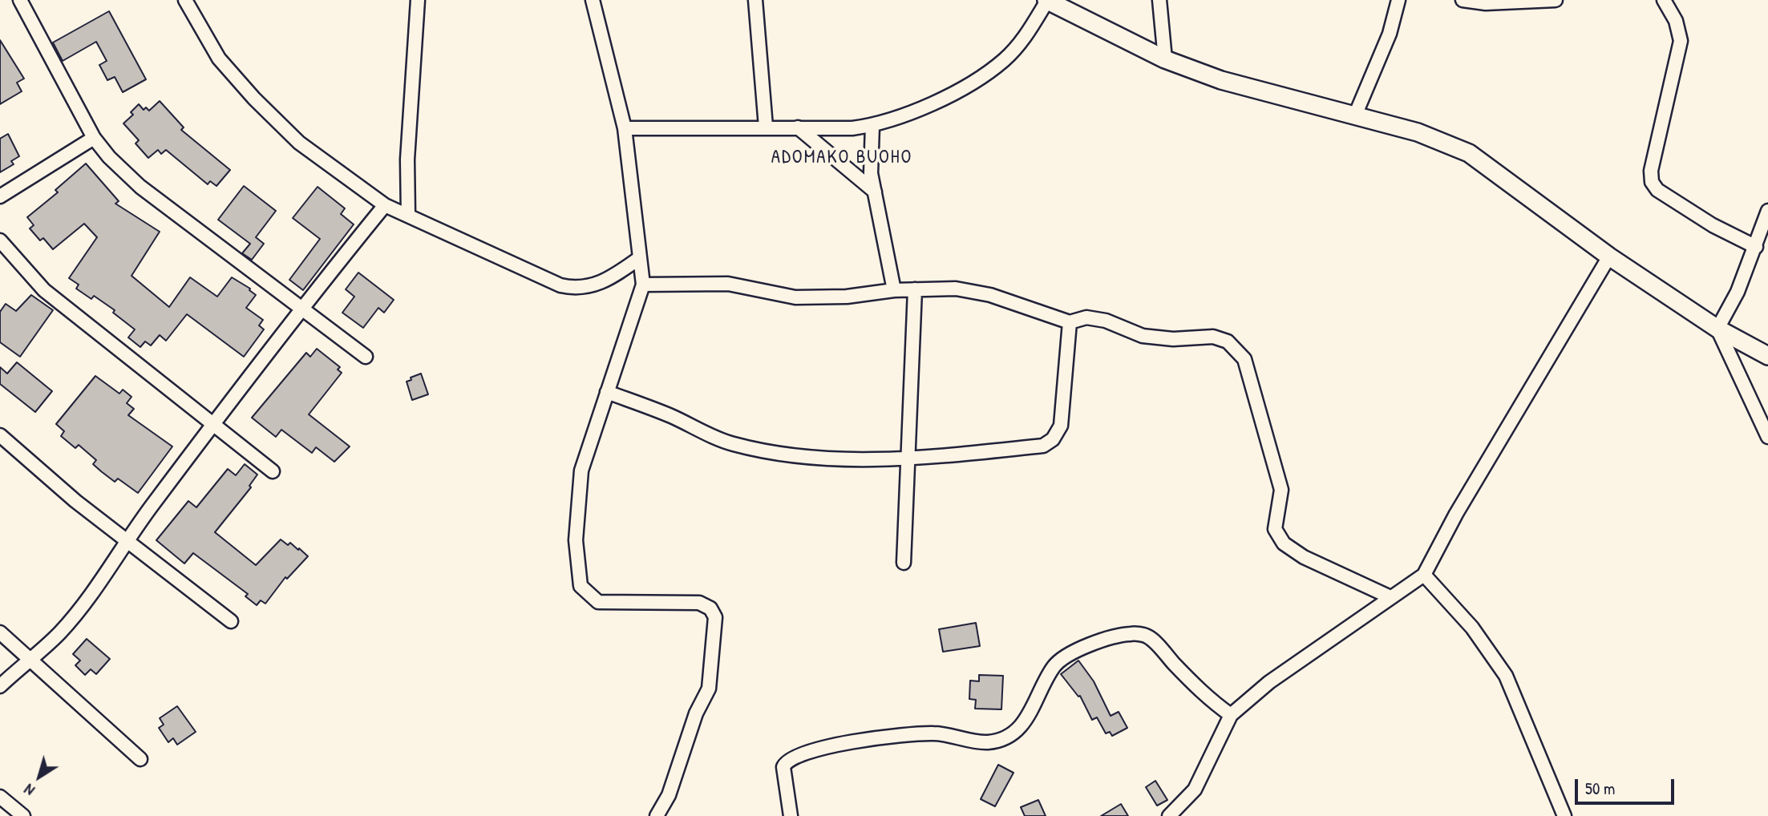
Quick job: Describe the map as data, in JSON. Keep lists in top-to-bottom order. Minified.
{"districts":["ADOMAKO BUOHO"],"scale_bar":"50 m","north":"bottom left"}
